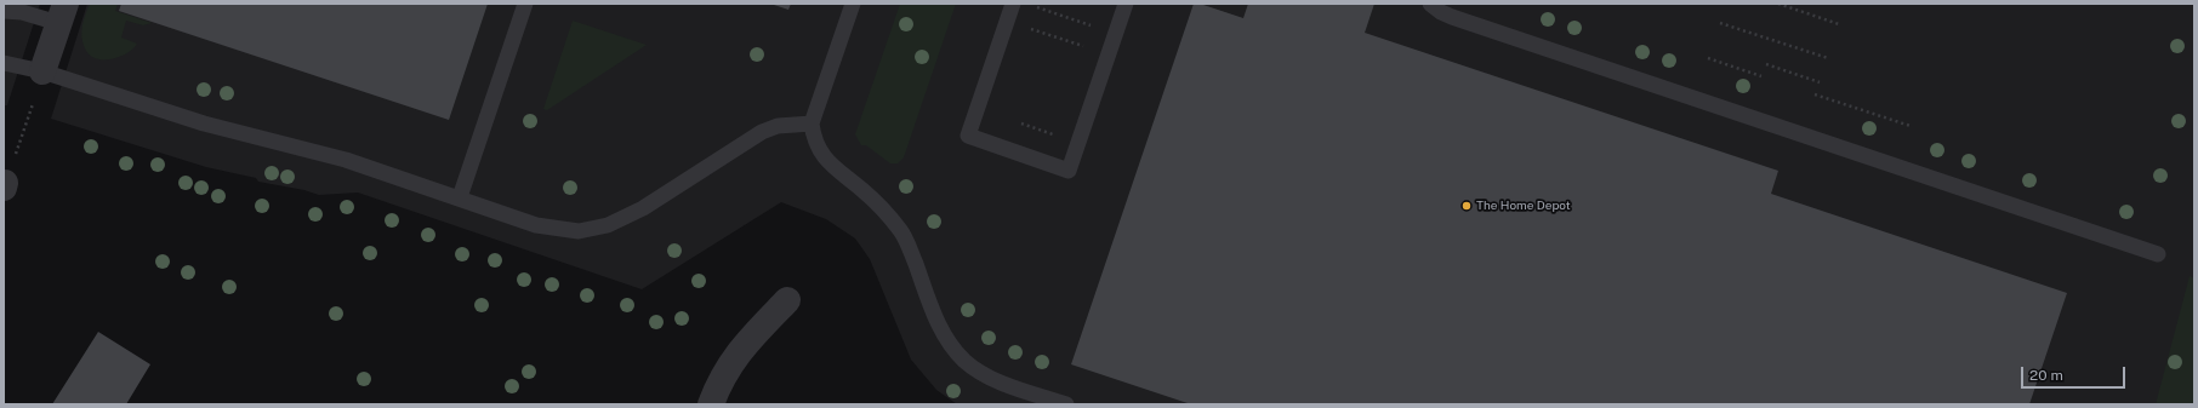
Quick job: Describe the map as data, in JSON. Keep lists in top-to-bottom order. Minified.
{"places":["The Home Depot"],"scale_bar":"20 m"}
